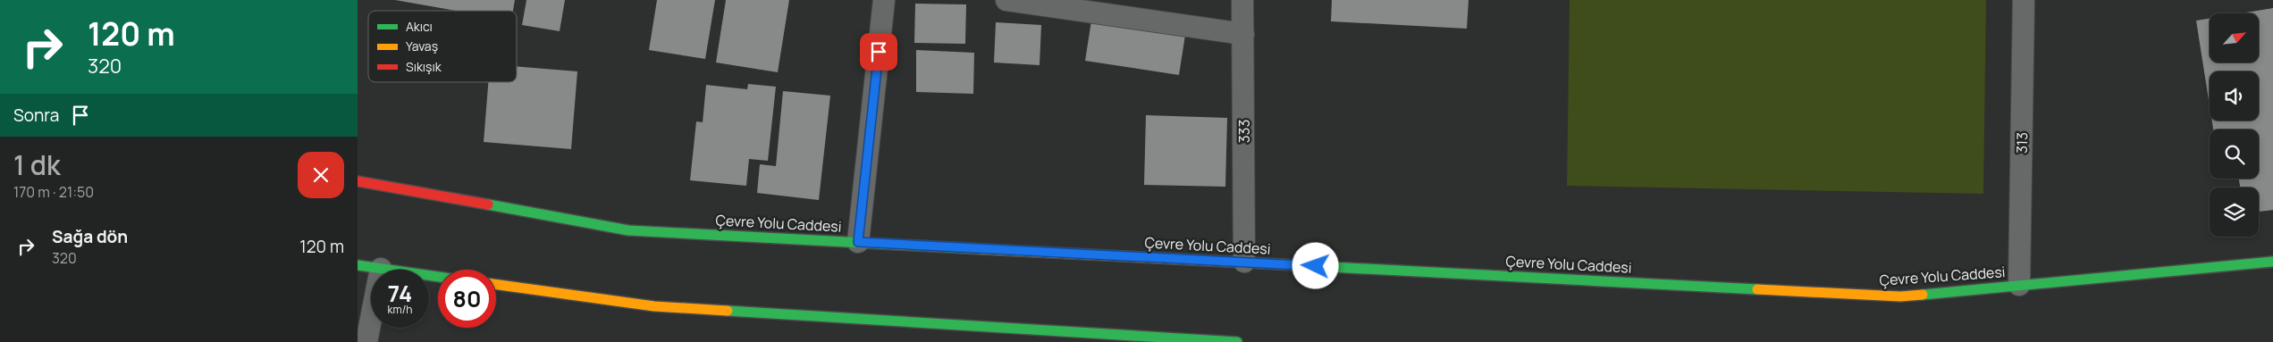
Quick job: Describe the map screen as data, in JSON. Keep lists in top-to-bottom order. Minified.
{"streets":{"highway":["Çevre Yolu Caddesi"],"street":["333","313"]},"crossings":[["333","Çevre Yolu Caddesi"],["313","Çevre Yolu Caddesi"]],"legend":["Akıcı","Yavaş","Sıkışık"],"north":"top right","page":{"turn":["120 m","320"],"then":"Sonra","heading":["1 dk","170 m · 21:50"],"list":[{"name":"Sağa dön","note":"320","value":"120 m"}],"speed":"74 km/h","limit":"80"}}
